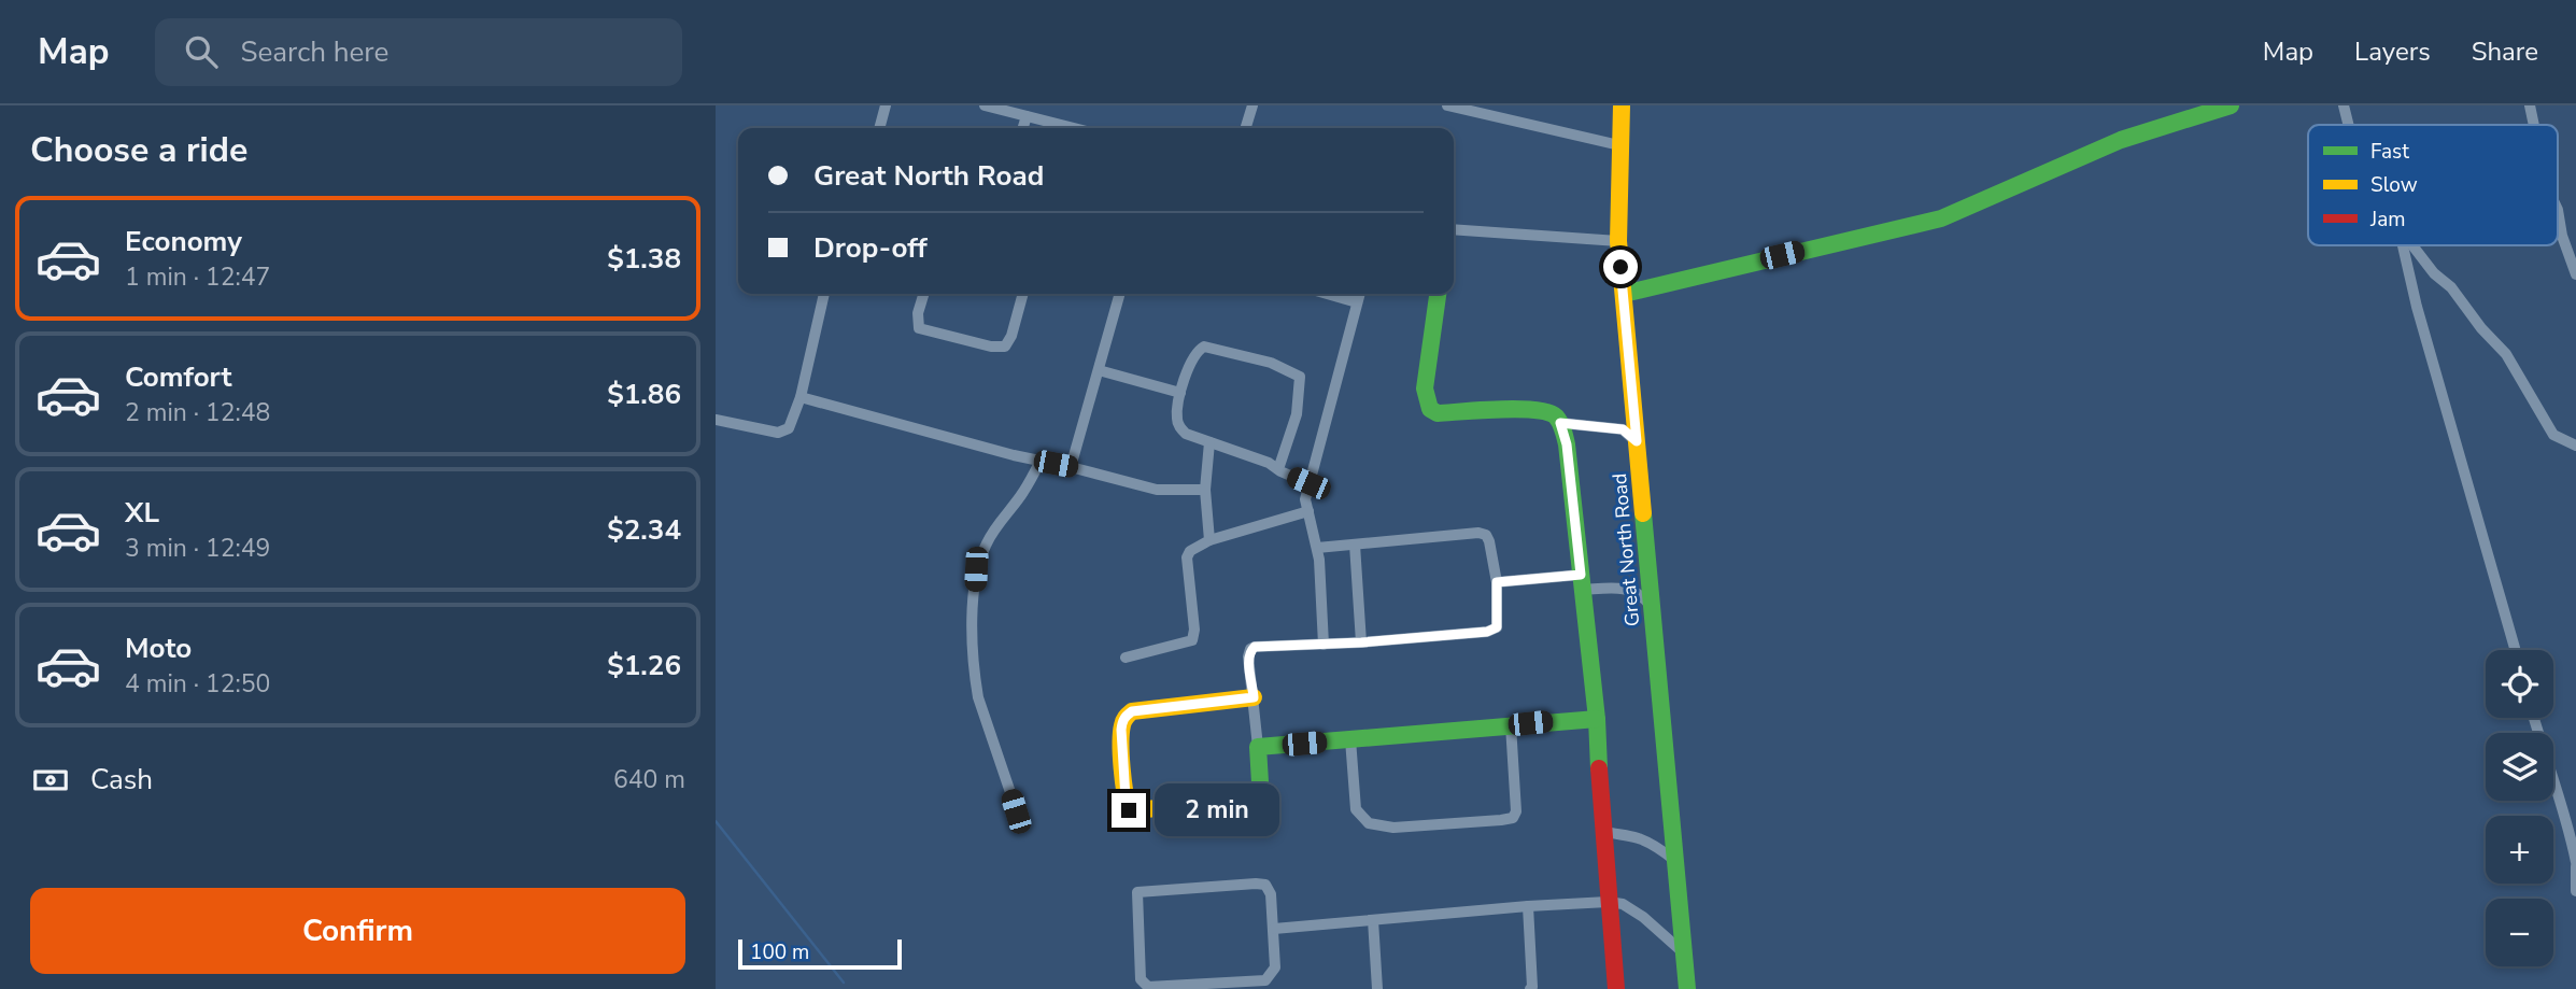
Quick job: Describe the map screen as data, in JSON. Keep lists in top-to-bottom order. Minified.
{"streets":{"main road":["Great North Road"]},"legend":["Fast","Slow","Jam"],"scale_bar":"100 m","page":{"header":"Map","search":"Search here","nav":["Map","Layers","Share"],"heading":"Choose a ride","banner":["Great North Road","Drop-off"],"list":[{"name":"Economy","note":"1 min · 12:47","value":"$1.38"},{"name":"Comfort","note":"2 min · 12:48","value":"$1.86"},{"name":"XL","note":"3 min · 12:49","value":"$2.34"},{"name":"Moto","note":"4 min · 12:50","value":"$1.26"}],"map_buttons":["+","−"],"pay":["Cash","640 m"],"bubble":"2 min","buttons":"Confirm","scale":"100 m"}}
